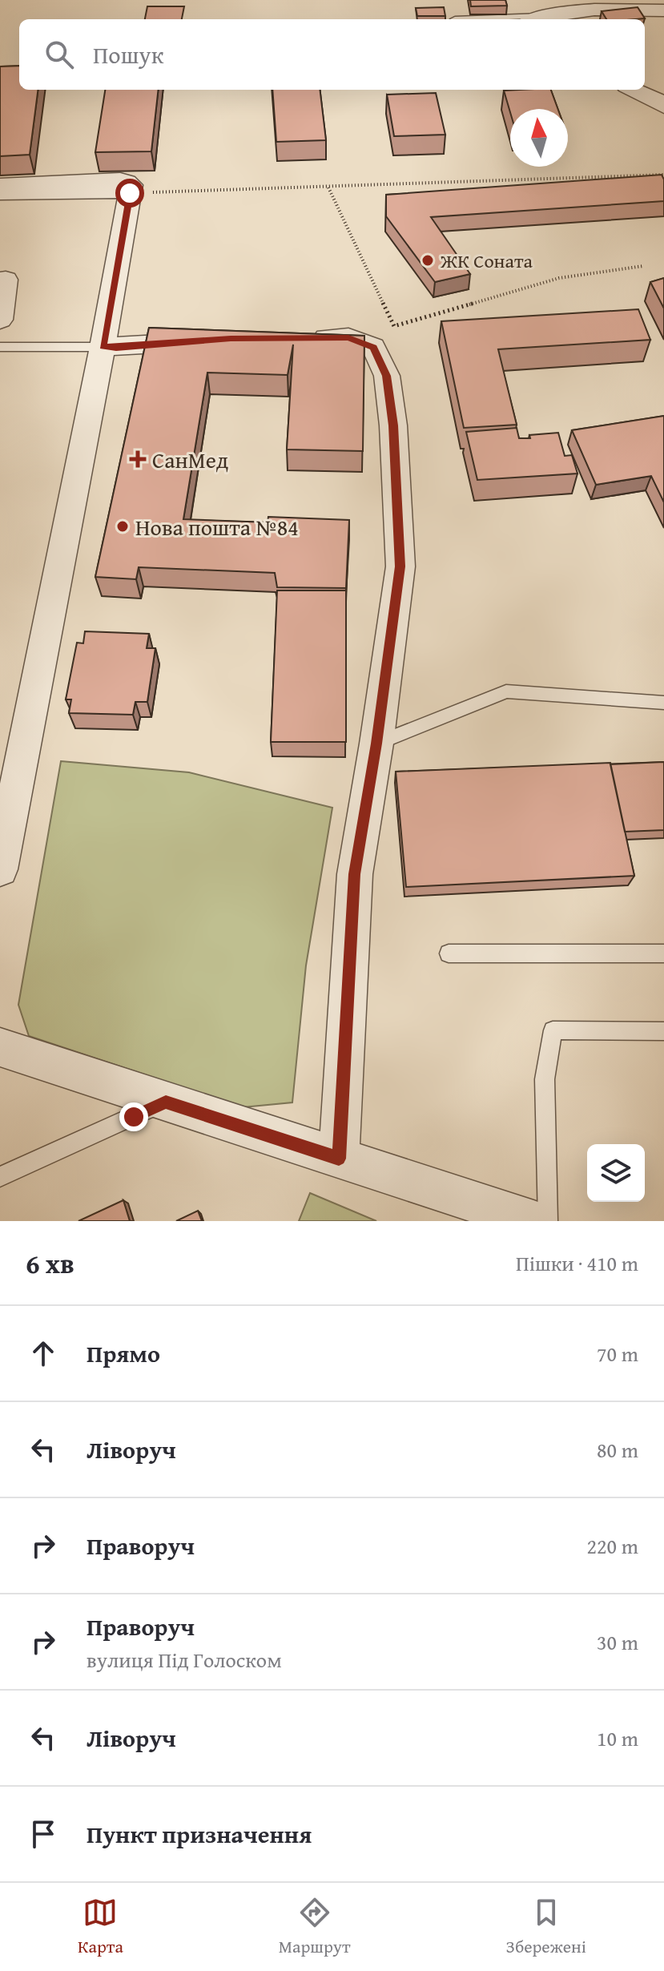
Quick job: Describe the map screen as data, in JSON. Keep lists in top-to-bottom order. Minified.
{"places":{"other":["ЖК Соната","Нова пошта №84"],"health":["СанМед"]},"north":"top","page":{"search":"Пошук","heading":["6 хв","Пішки · 410 m"],"list":[["Прямо","70 m"],["Ліворуч","80 m"],["Праворуч","220 m"],["Праворуч","вулиця Під Голоском","30 m"],["Ліворуч","10 m"],"Пункт призначення"],"nav":["Карта","Маршрут","Збережені"]}}
